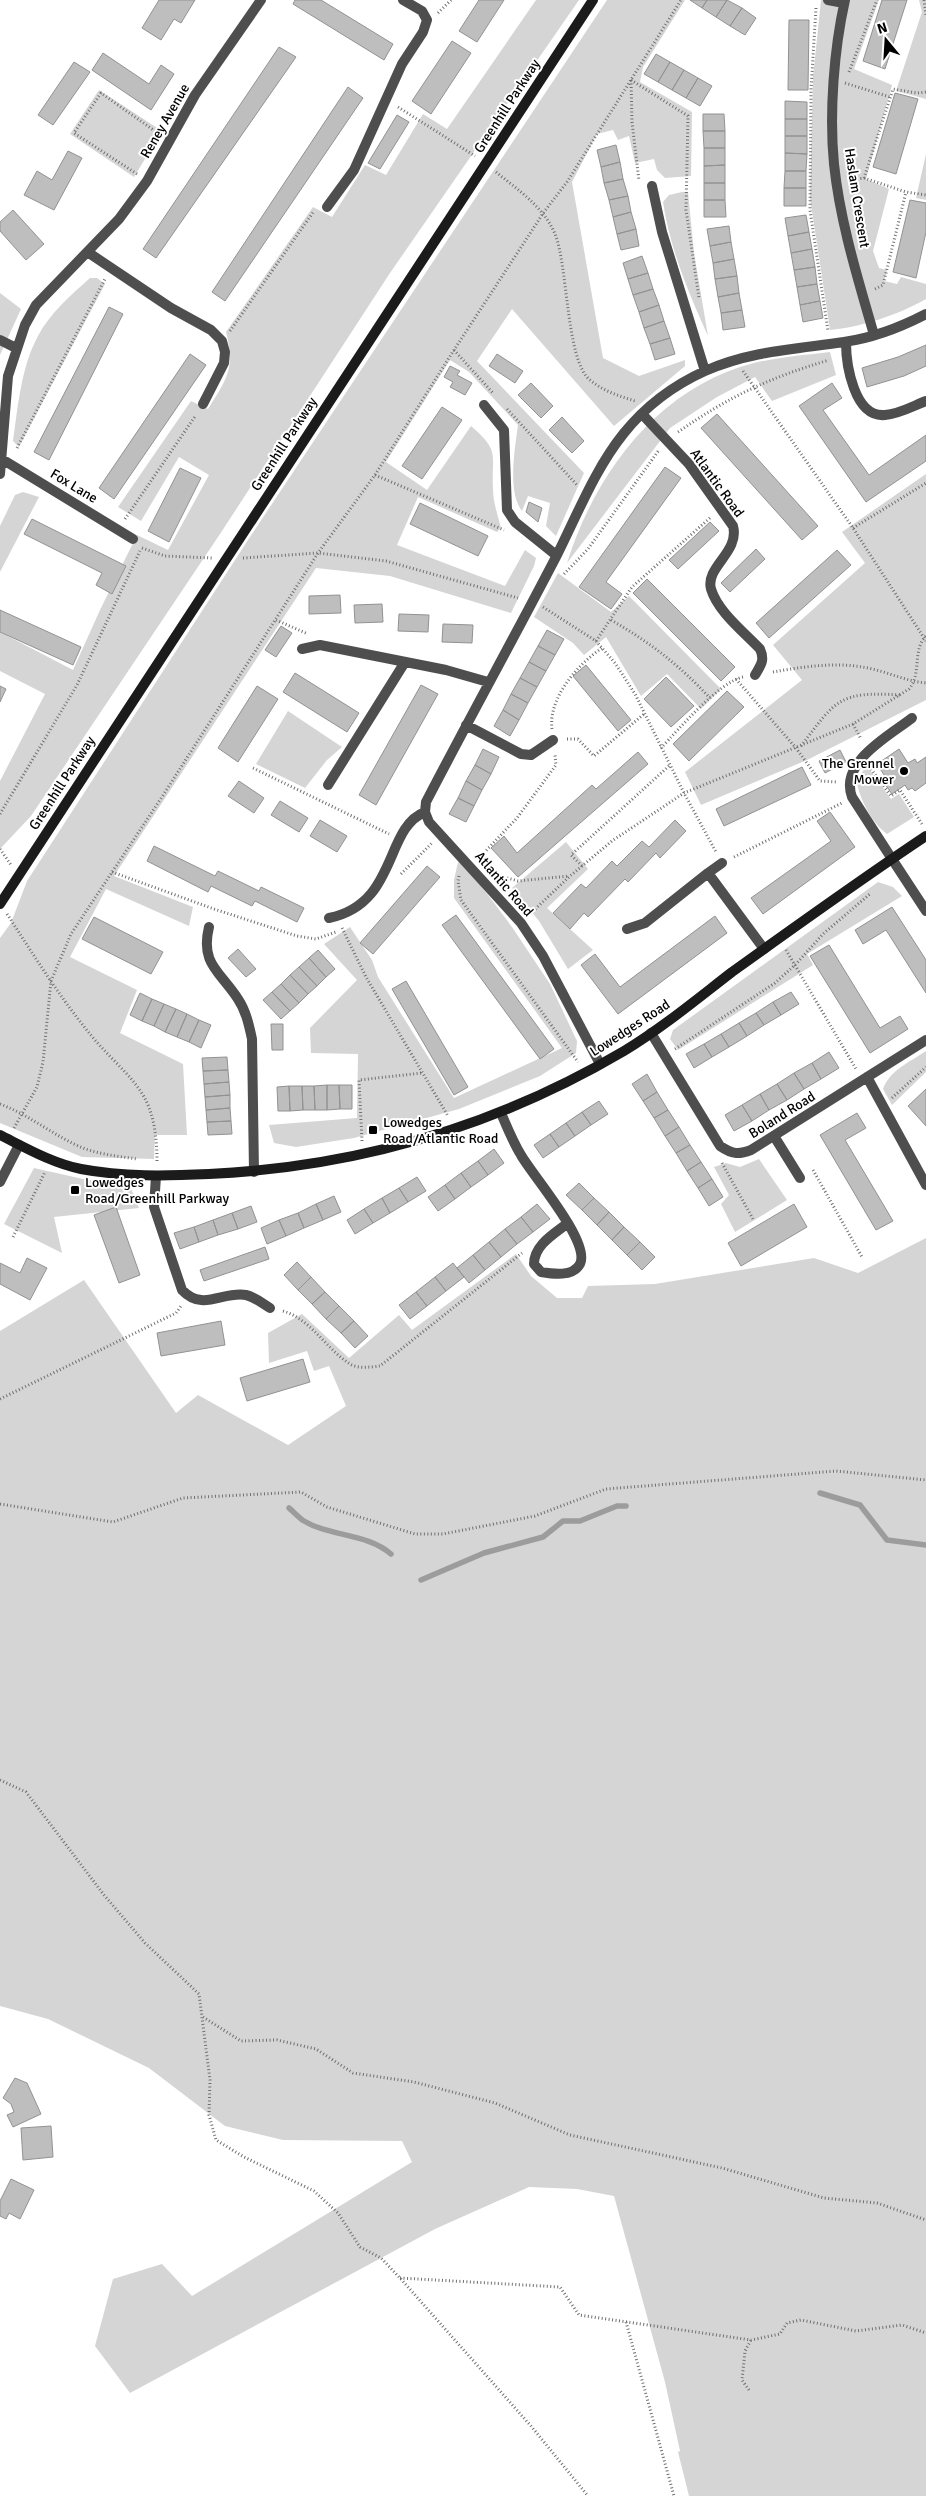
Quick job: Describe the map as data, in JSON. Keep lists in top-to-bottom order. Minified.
{"streets":{"main road":["Greenhill Parkway","Lowedges Road"],"street":["Reney Avenue","Haslam Crescent","Atlantic Road","Fox Lane","Boland Road"]},"crossings":[["Reney Avenue","Fox Lane"],["Atlantic Road","Lowedges Road"]],"places":{"other":["The Grennel Mower"],"transit":["Lowedges Road/Atlantic Road","Lowedges Road/Greenhill Parkway"]},"north":"top"}
